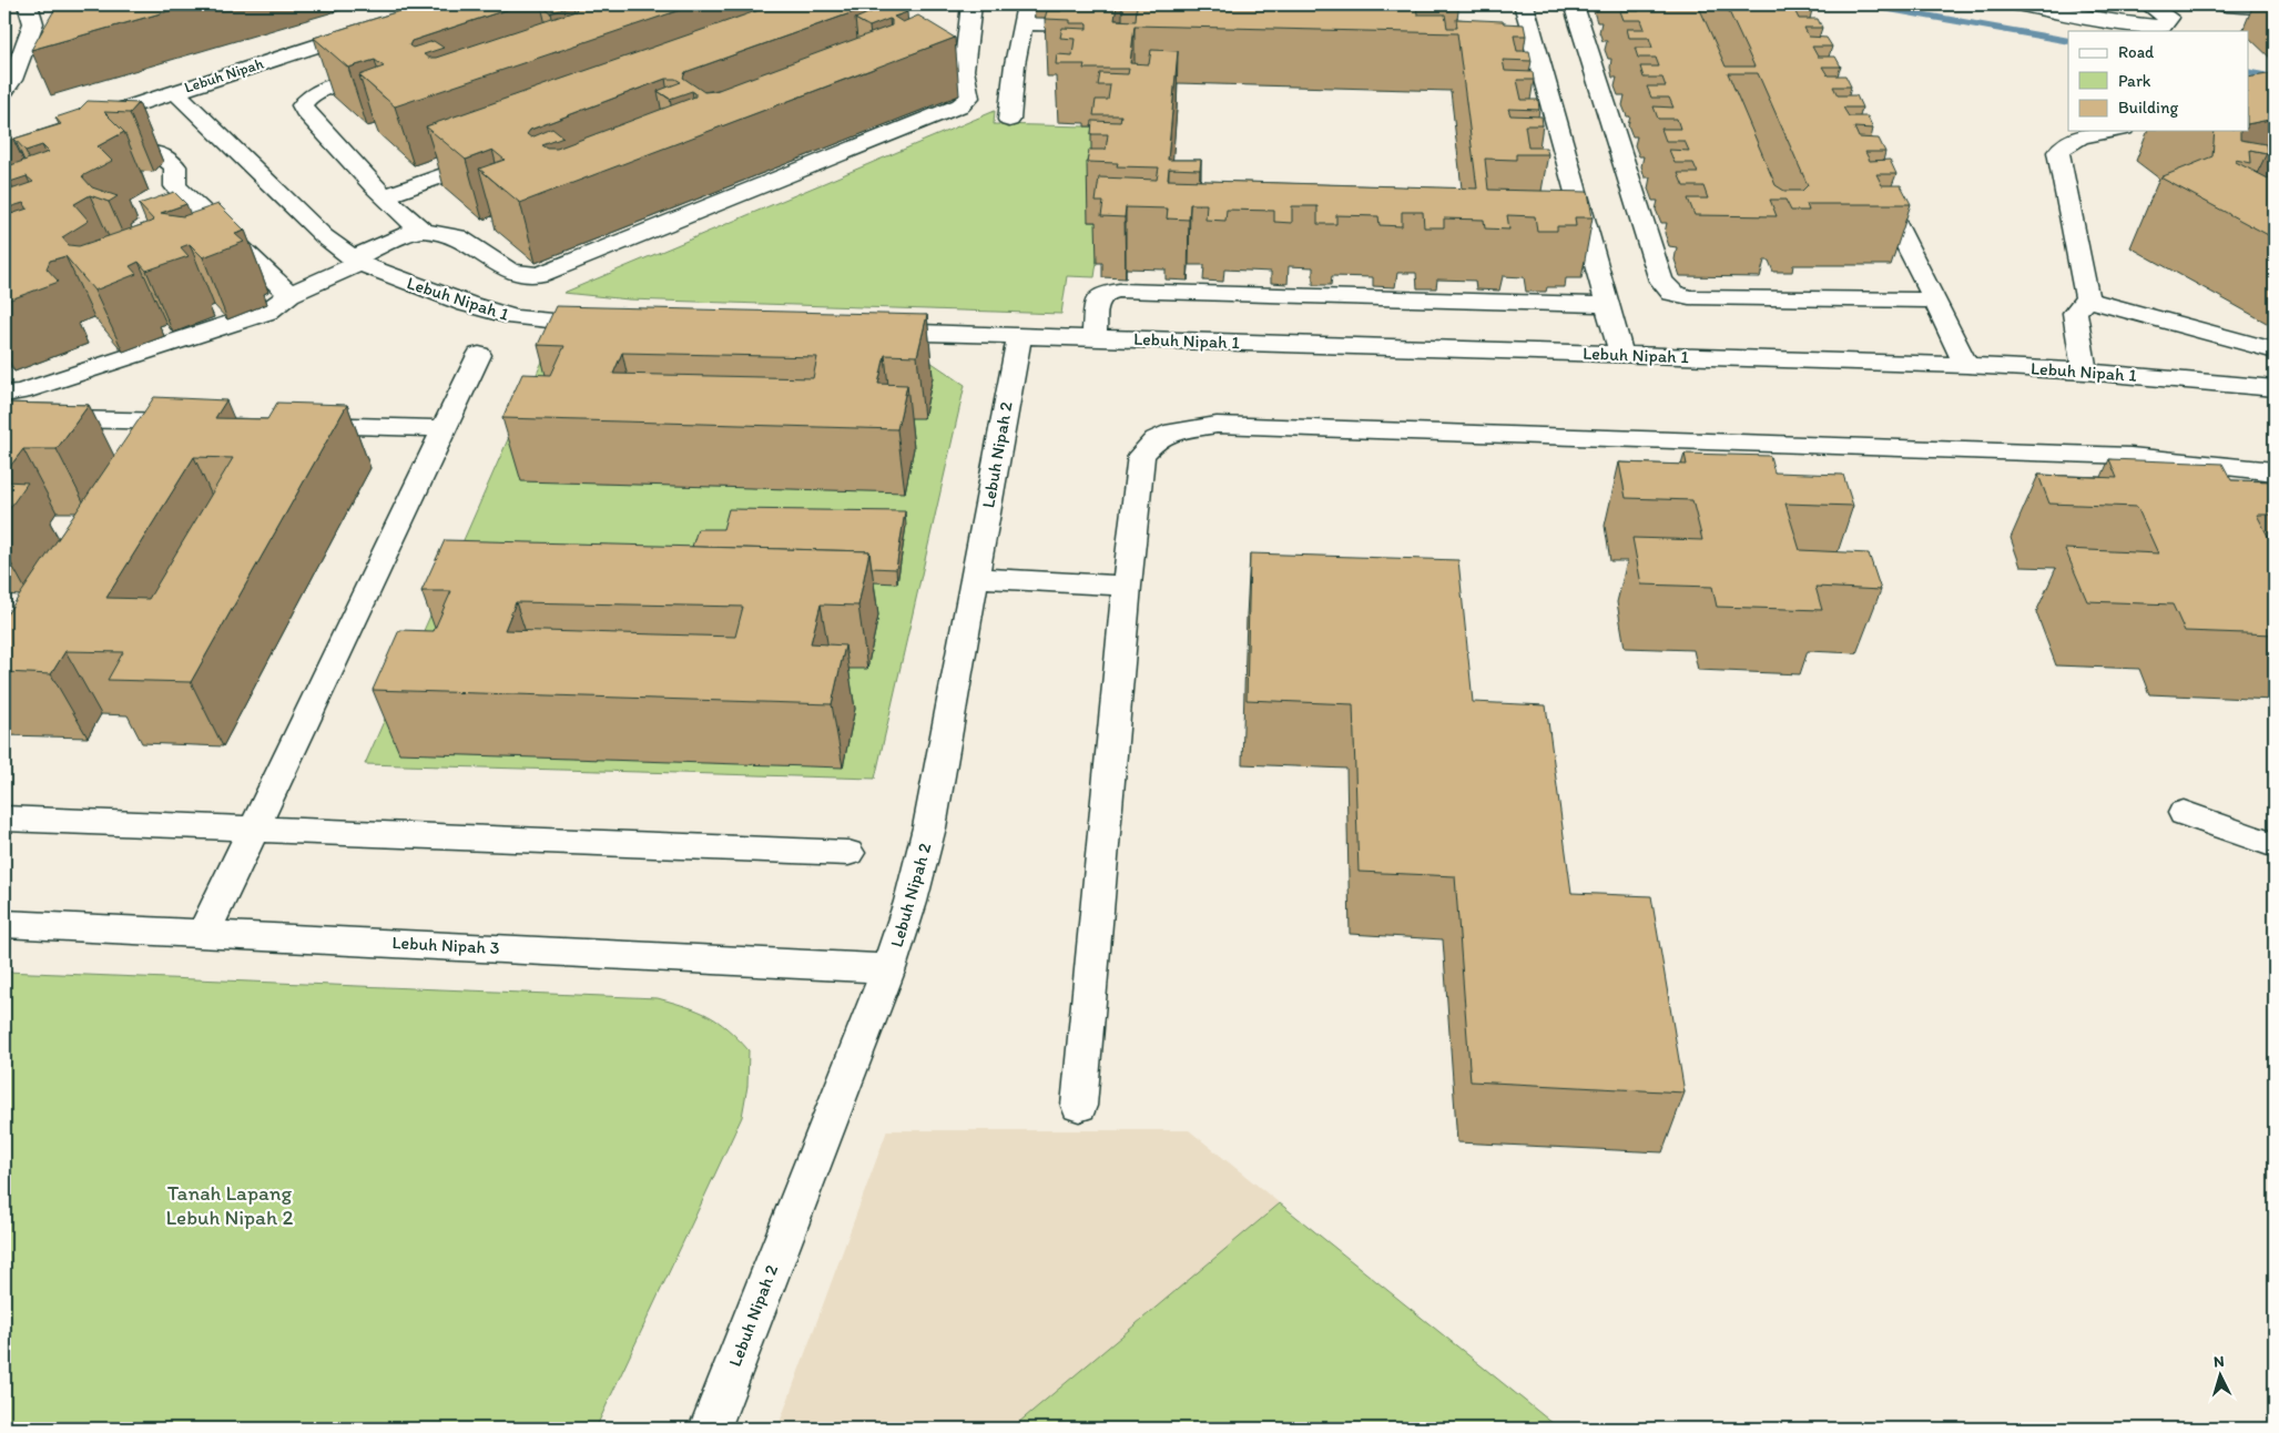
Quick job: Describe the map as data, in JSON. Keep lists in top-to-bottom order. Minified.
{"streets":{"street":["Lebuh Nipah","Lebuh Nipah 1","Lebuh Nipah 2","Lebuh Nipah 3"]},"crossings":[["Lebuh Nipah","Lebuh Nipah 1"],["Lebuh Nipah 1","Lebuh Nipah 2"],["Lebuh Nipah 2","Lebuh Nipah 3"]],"parks":["Tanah Lapang Lebuh Nipah 2"],"legend":["Road","Park","Building"],"north":"top"}
